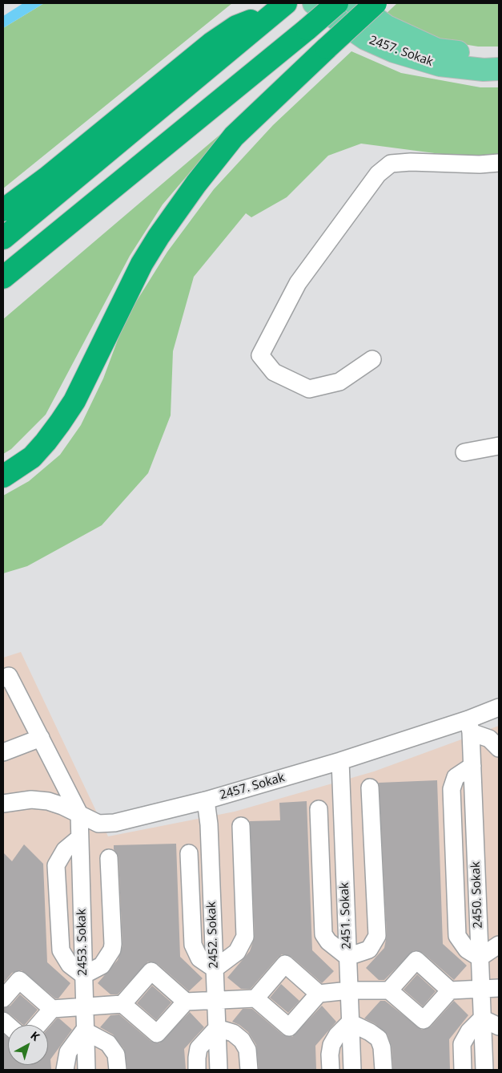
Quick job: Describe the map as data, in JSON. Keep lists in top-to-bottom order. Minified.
{"streets":{"main road":["2457. Sokak"],"street":["2450. Sokak","2451. Sokak","2452. Sokak","2453. Sokak"]},"crossings":[["2457. Sokak","2450. Sokak"],["2457. Sokak","2451. Sokak"],["2457. Sokak","2452. Sokak"],["2457. Sokak","2453. Sokak"]],"north":"top right"}
